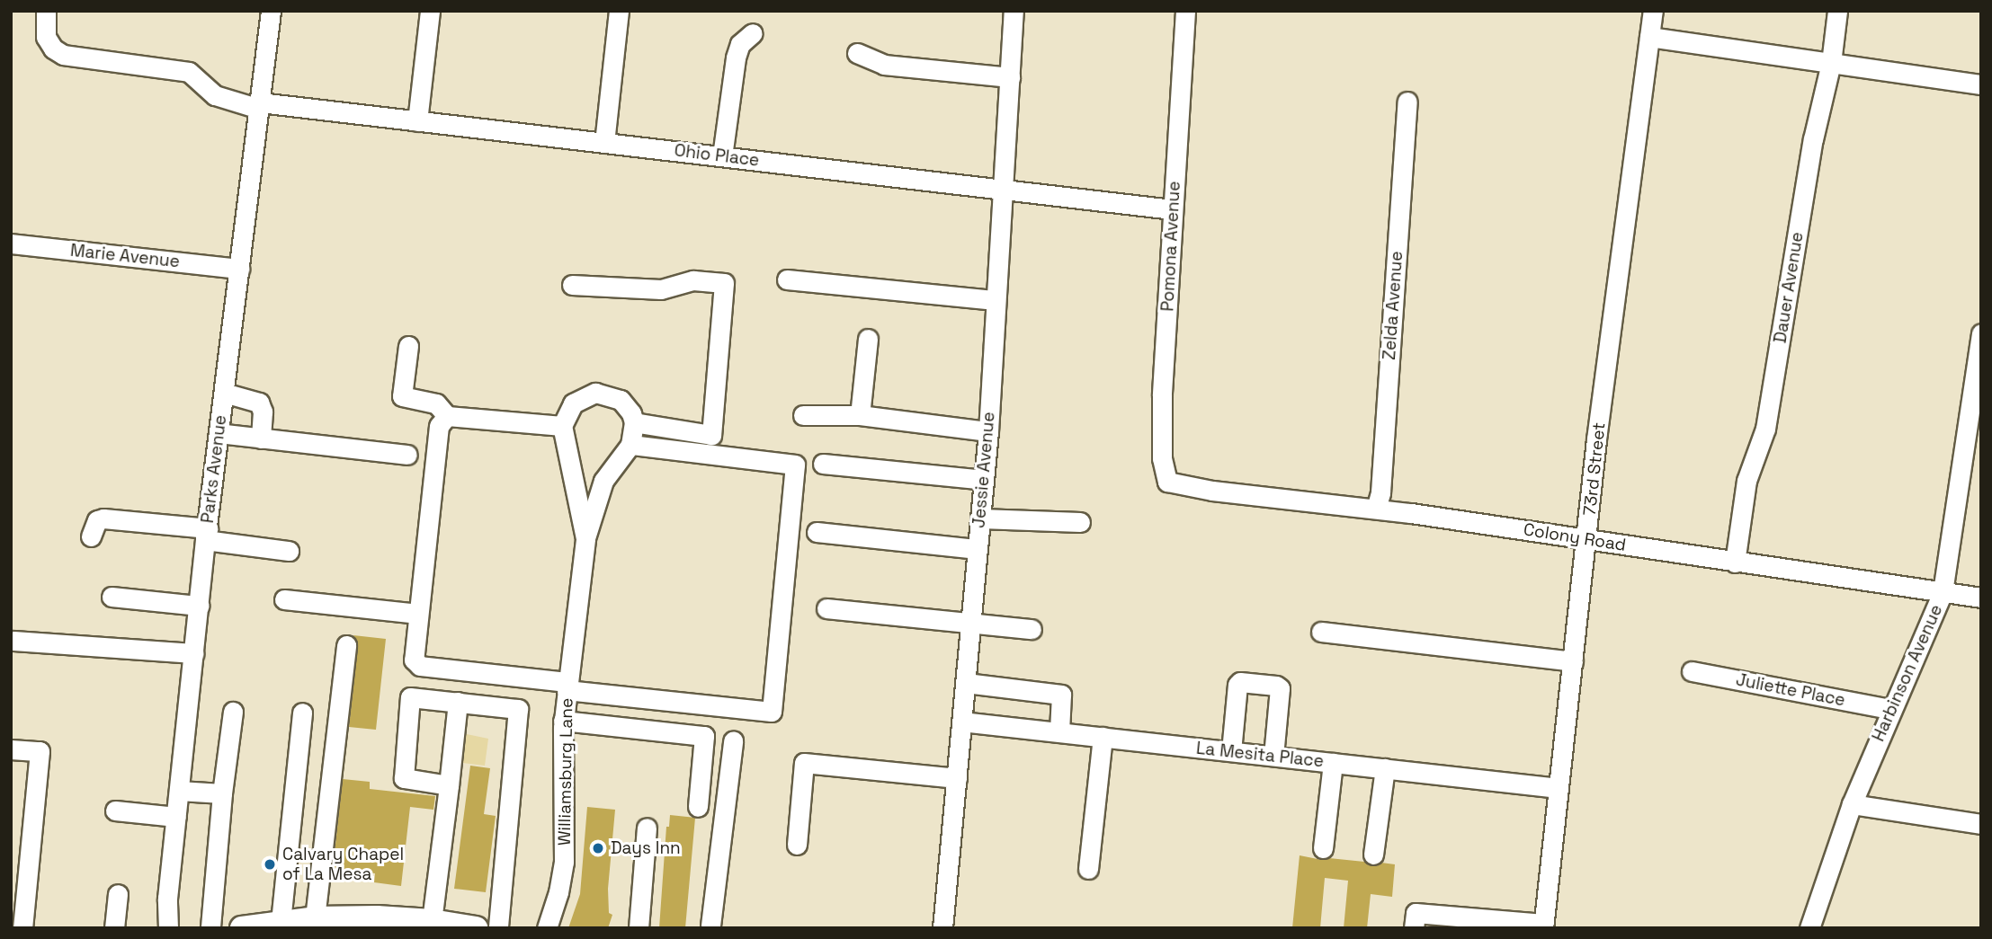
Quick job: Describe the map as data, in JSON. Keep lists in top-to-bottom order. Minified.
{"streets":{"street":["Ohio Place","Pomona Avenue","Marie Avenue","Dauer Avenue","Zelda Avenue","Parks Avenue","73rd Street","Jessie Avenue","Colony Road","Harbinson Avenue","Juliette Place","La Mesita Place","Williamsburg Lane"]},"crossings":[["Ohio Place","Pomona Avenue"],["Ohio Place","Parks Avenue"],["Ohio Place","Jessie Avenue"],["Pomona Avenue","Colony Road"],["Marie Avenue","Parks Avenue"],["Dauer Avenue","Colony Road"],["Zelda Avenue","Colony Road"],["73rd Street","Colony Road"],["73rd Street","La Mesita Place"],["Jessie Avenue","La Mesita Place"],["Colony Road","Harbinson Avenue"],["Harbinson Avenue","Juliette Place"]],"places":["Days Inn","Calvary Chapel of La Mesa"]}
